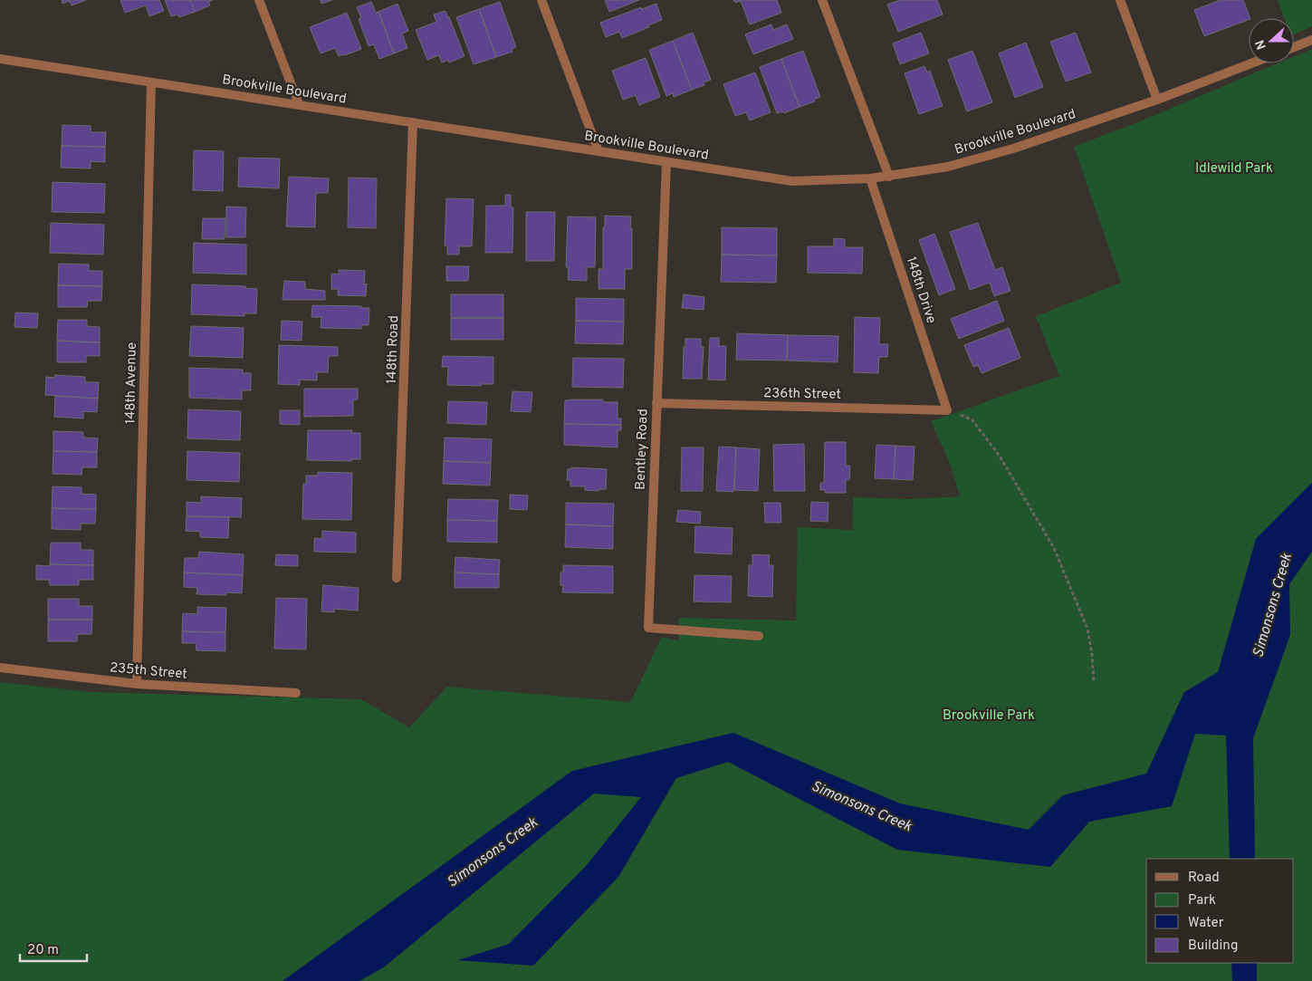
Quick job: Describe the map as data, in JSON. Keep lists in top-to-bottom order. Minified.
{"streets":{"street":["Brookville Boulevard","148th Drive","148th Road","148th Avenue","236th Street","Bentley Road","235th Street"]},"crossings":[["Brookville Boulevard","148th Drive"],["Brookville Boulevard","148th Road"],["Brookville Boulevard","148th Avenue"],["Brookville Boulevard","Bentley Road"],["148th Drive","236th Street"],["148th Avenue","235th Street"],["236th Street","Bentley Road"]],"water":["Simonsons Creek"],"parks":["Idlewild Park","Brookville Park"],"legend":["Road","Park","Water","Building"],"scale_bar":"20 m","north":"left"}
